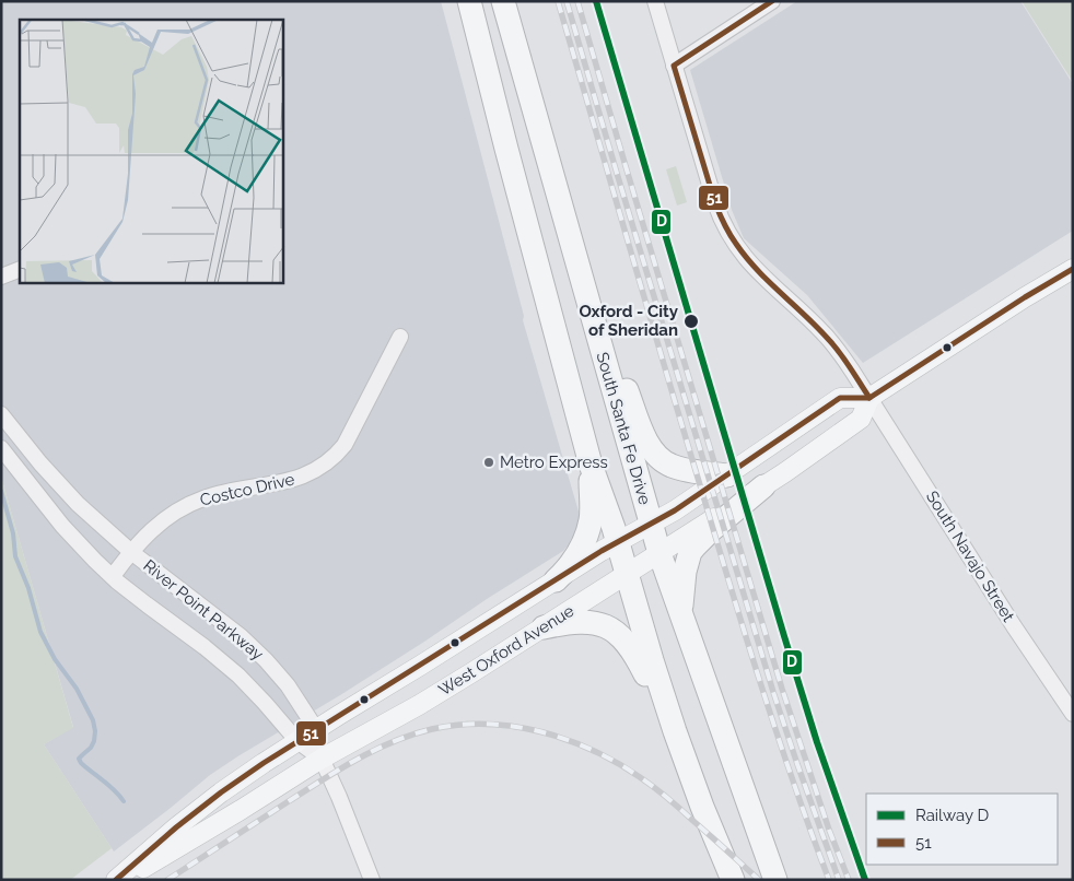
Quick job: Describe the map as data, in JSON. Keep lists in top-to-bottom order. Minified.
{"streets":{"highway":["South Santa Fe Drive"],"main road":["West Oxford Avenue"],"street":["Costco Drive","South Navajo Street","River Point Parkway"]},"crossings":[["South Santa Fe Drive","West Oxford Avenue"],["Costco Drive","River Point Parkway"],["South Navajo Street","West Oxford Avenue"],["River Point Parkway","West Oxford Avenue"]],"places":["Oxford - City of Sheridan","Metro Express"],"lines":["rail line D","transit line 51"],"legend":["Railway D","51"]}
